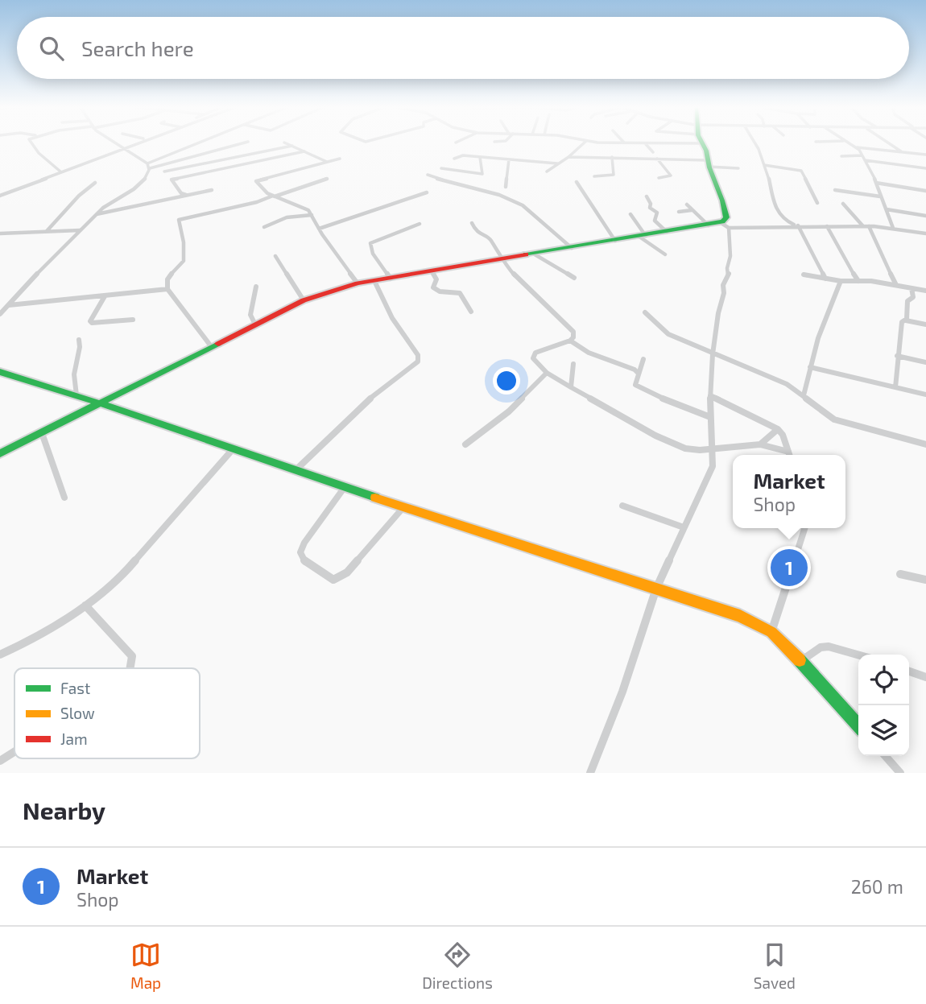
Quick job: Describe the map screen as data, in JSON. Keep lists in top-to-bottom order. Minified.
{"legend":["Fast","Slow","Jam"],"page":{"search":"Search here","popup":["Market","Shop"],"pins":"1","heading":"Nearby","list":[{"mark":"1","name":"Market","note":"Shop","value":"260 m"}],"nav":["Map","Directions","Saved"]}}
